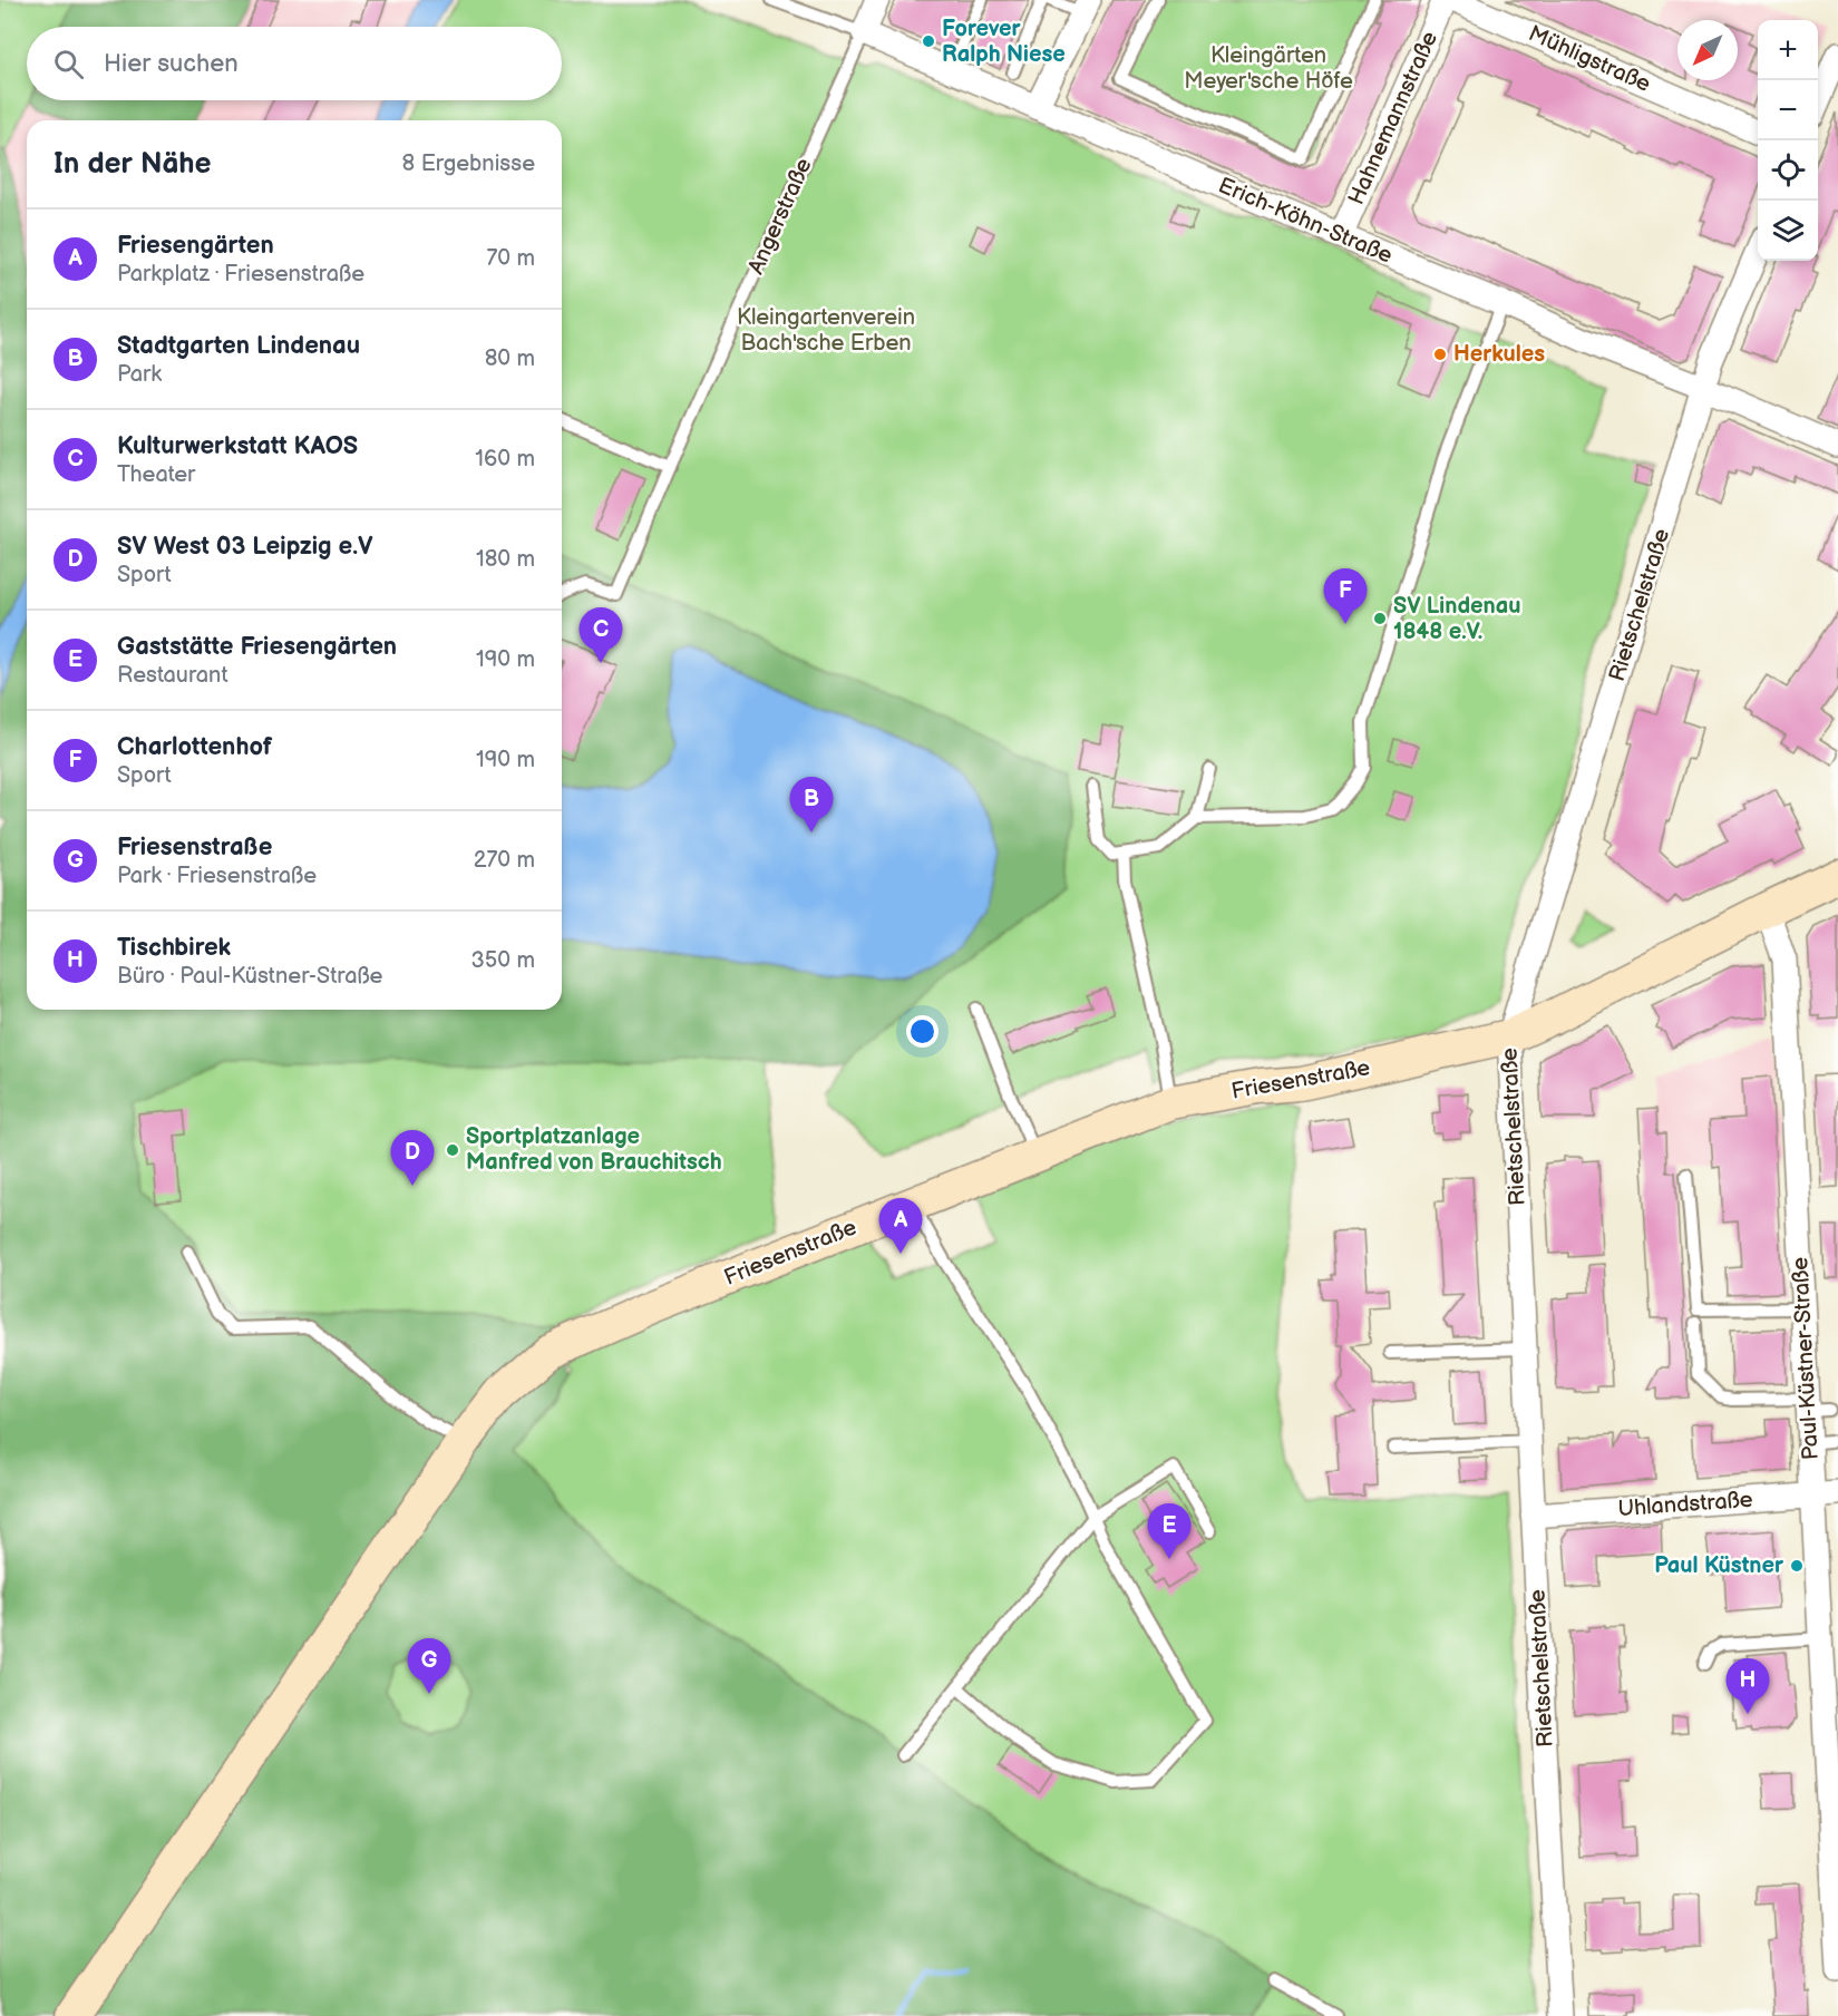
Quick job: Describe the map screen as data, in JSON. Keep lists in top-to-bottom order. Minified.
{"streets":{"street":["Mühligstraße","Hahnemannstraße","Angerstraße","Erich-Köhn-Straße","Rietschelstraße","Friesenstraße","Paul-Küstner-Straße","Uhlandstraße"]},"crossings":[["Hahnemannstraße","Erich-Köhn-Straße"],["Angerstraße","Erich-Köhn-Straße"],["Erich-Köhn-Straße","Rietschelstraße"],["Rietschelstraße","Friesenstraße"],["Rietschelstraße","Uhlandstraße"],["Friesenstraße","Paul-Küstner-Straße"],["Paul-Küstner-Straße","Uhlandstraße"]],"parks":["Kleingärten Meyer'sche Höfe","Kleingartenverein Bach'sche Erben"],"places":["Forever Ralph Niese","Herkules","SV Lindenau 1848 e.V.","Sportplatzanlage Manfred von Brauchitsch","Paul Küstner"],"north":"bottom left","page":{"map_buttons":["+","−"],"search":"Hier suchen","heading":["In der Nähe","8 Ergebnisse"],"list":[{"mark":"A","name":"Friesengärten","note":"Parkplatz · Friesenstraße","value":"70 m"},{"mark":"B","name":"Stadtgarten Lindenau","note":"Park","value":"80 m"},{"mark":"C","name":"Kulturwerkstatt KAOS","note":"Theater","value":"160 m"},{"mark":"D","name":"SV West 03 Leipzig e.V","note":"Sport","value":"180 m"},{"mark":"E","name":"Gaststätte Friesengärten","note":"Restaurant","value":"190 m"},{"mark":"F","name":"Charlottenhof","note":"Sport","value":"190 m"},{"mark":"G","name":"Friesenstraße","note":"Park · Friesenstraße","value":"270 m"},{"mark":"H","name":"Tischbirek","note":"Büro · Paul-Küstner-Straße","value":"350 m"}],"pins":["F","C","B","D","A","E","G","H"]}}
